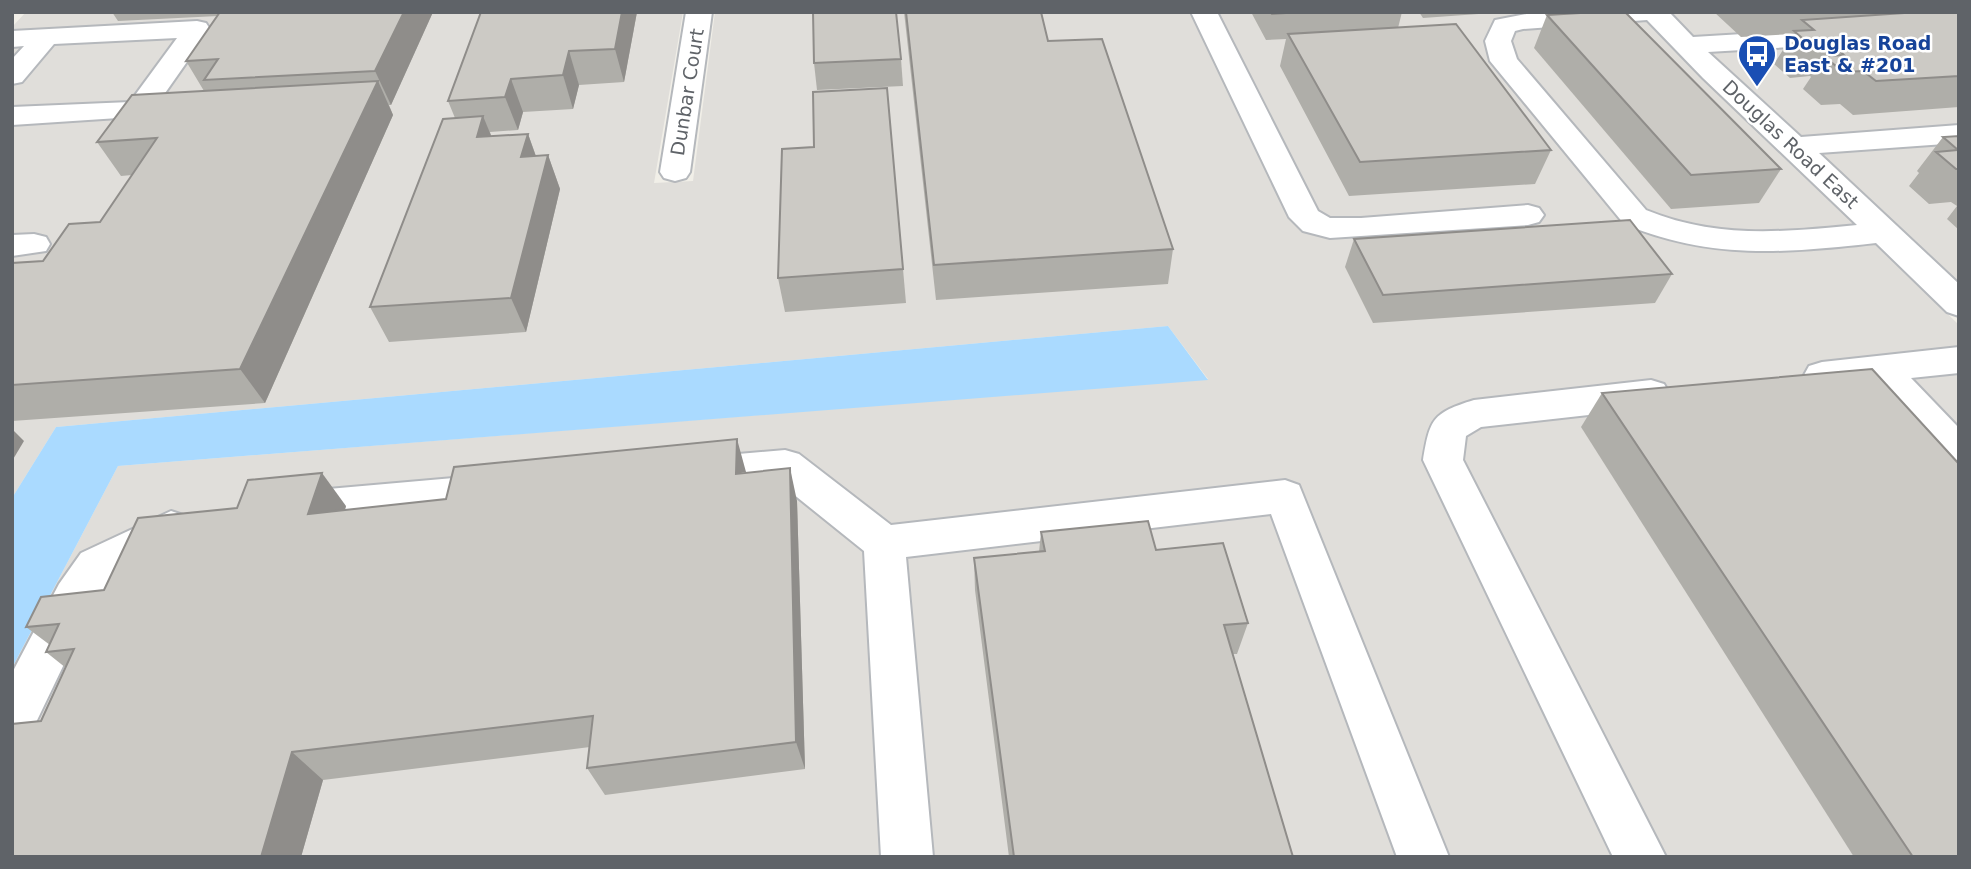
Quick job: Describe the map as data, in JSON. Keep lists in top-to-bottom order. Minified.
{"streets":{"street":["Dunbar Court","Douglas Road East"]},"places":{"bus stop":["Douglas Road East & #201"]}}
